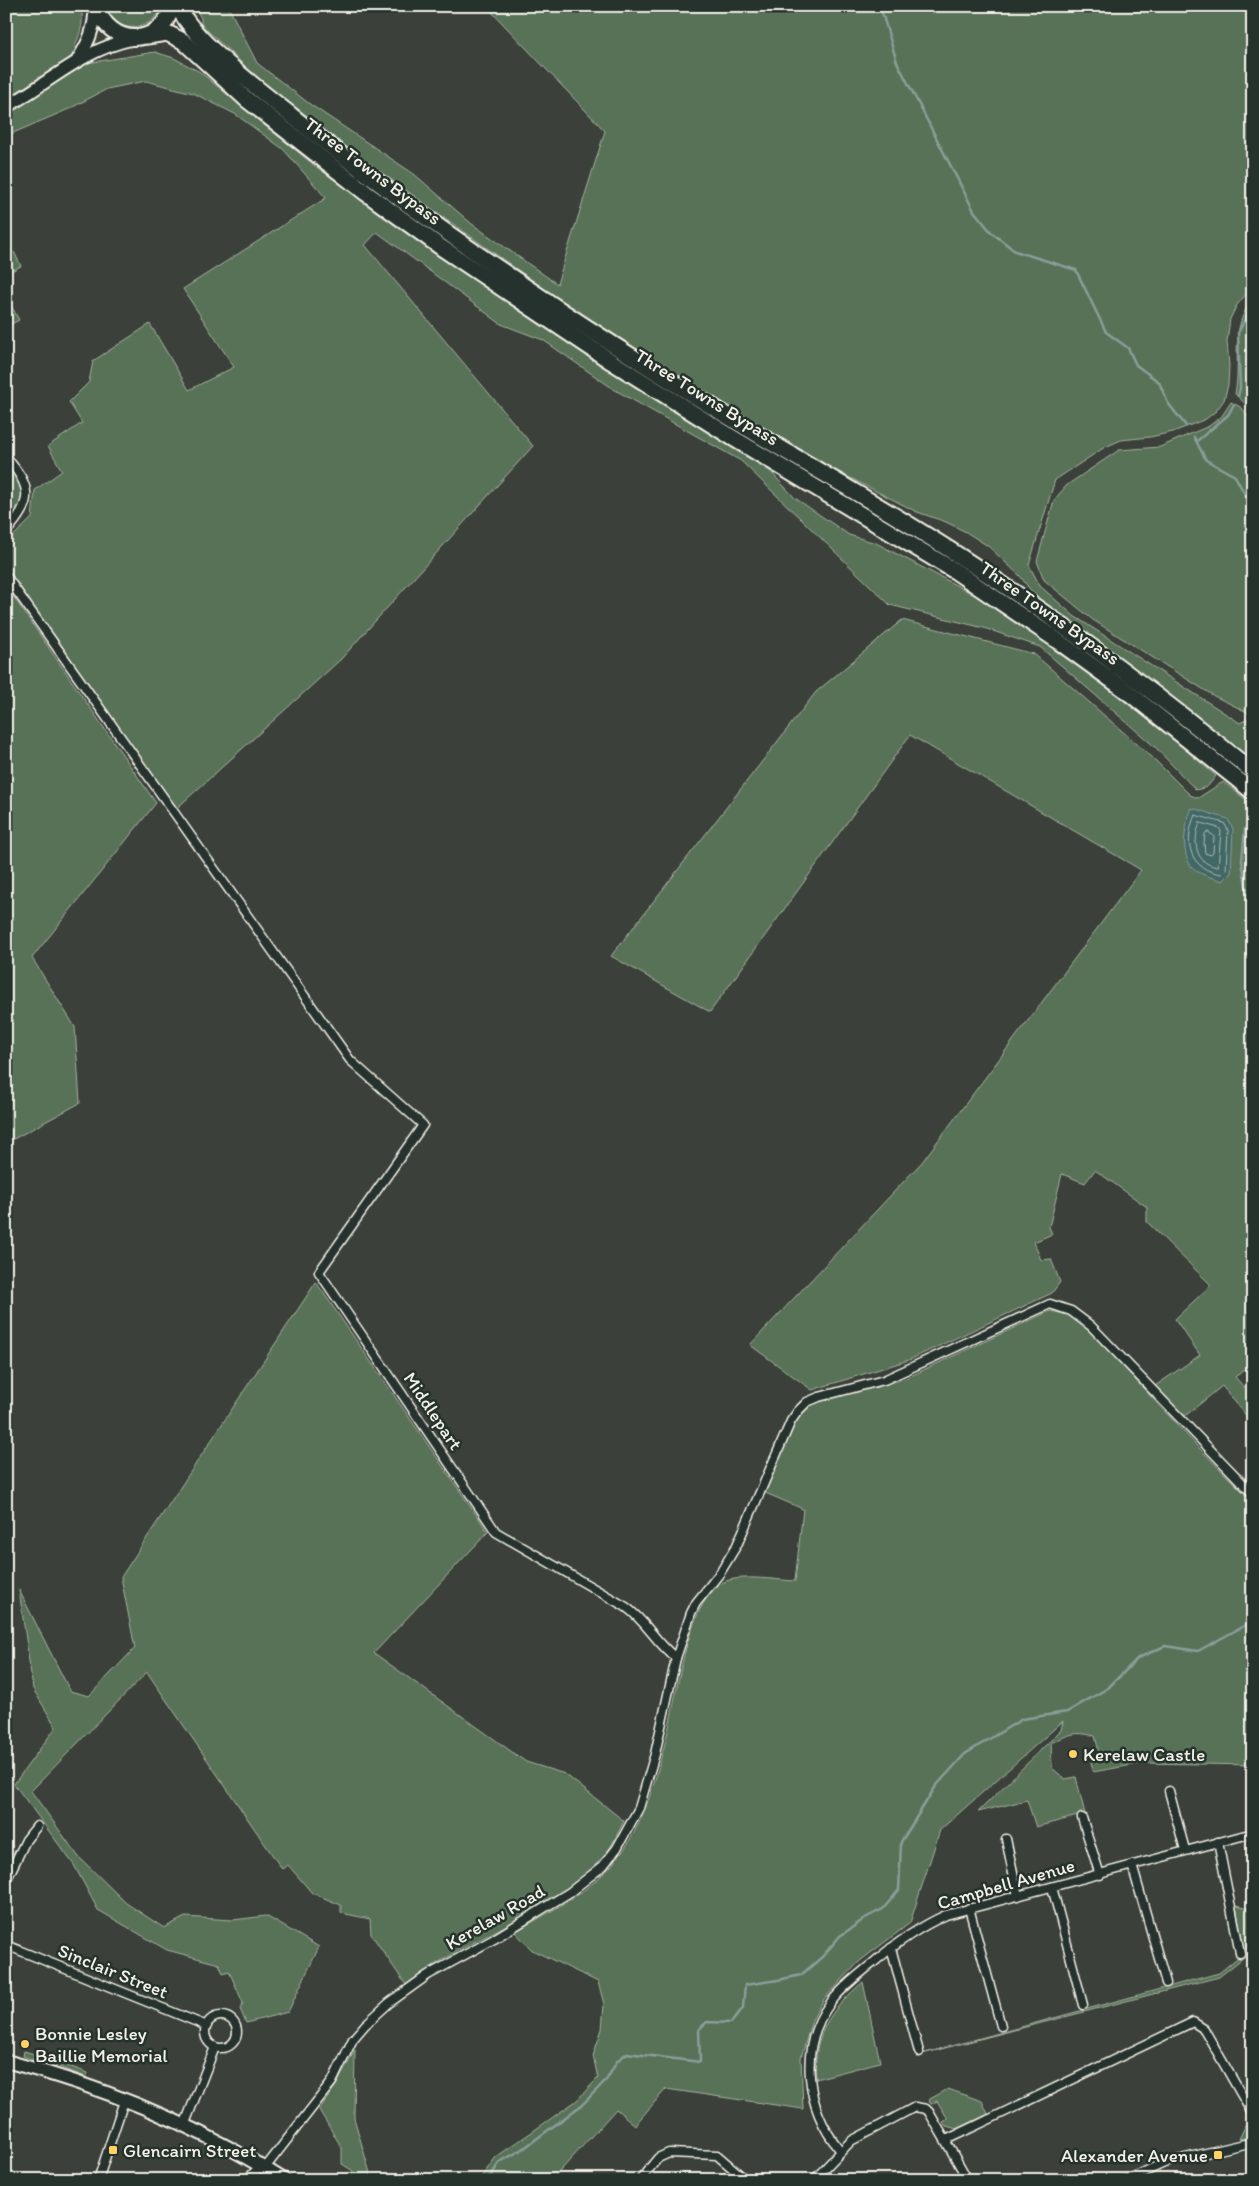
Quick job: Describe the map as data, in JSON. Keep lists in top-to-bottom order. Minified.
{"streets":{"highway":["Three Towns Bypass"],"street":["Middlepart","Campbell Avenue","Kerelaw Road","Sinclair Street"]},"crossings":[["Middlepart","Kerelaw Road"]],"places":{"other":["Kerelaw Castle","Bonnie Lesley Baillie Memorial"],"transit":["Glencairn Street","Alexander Avenue"]}}
